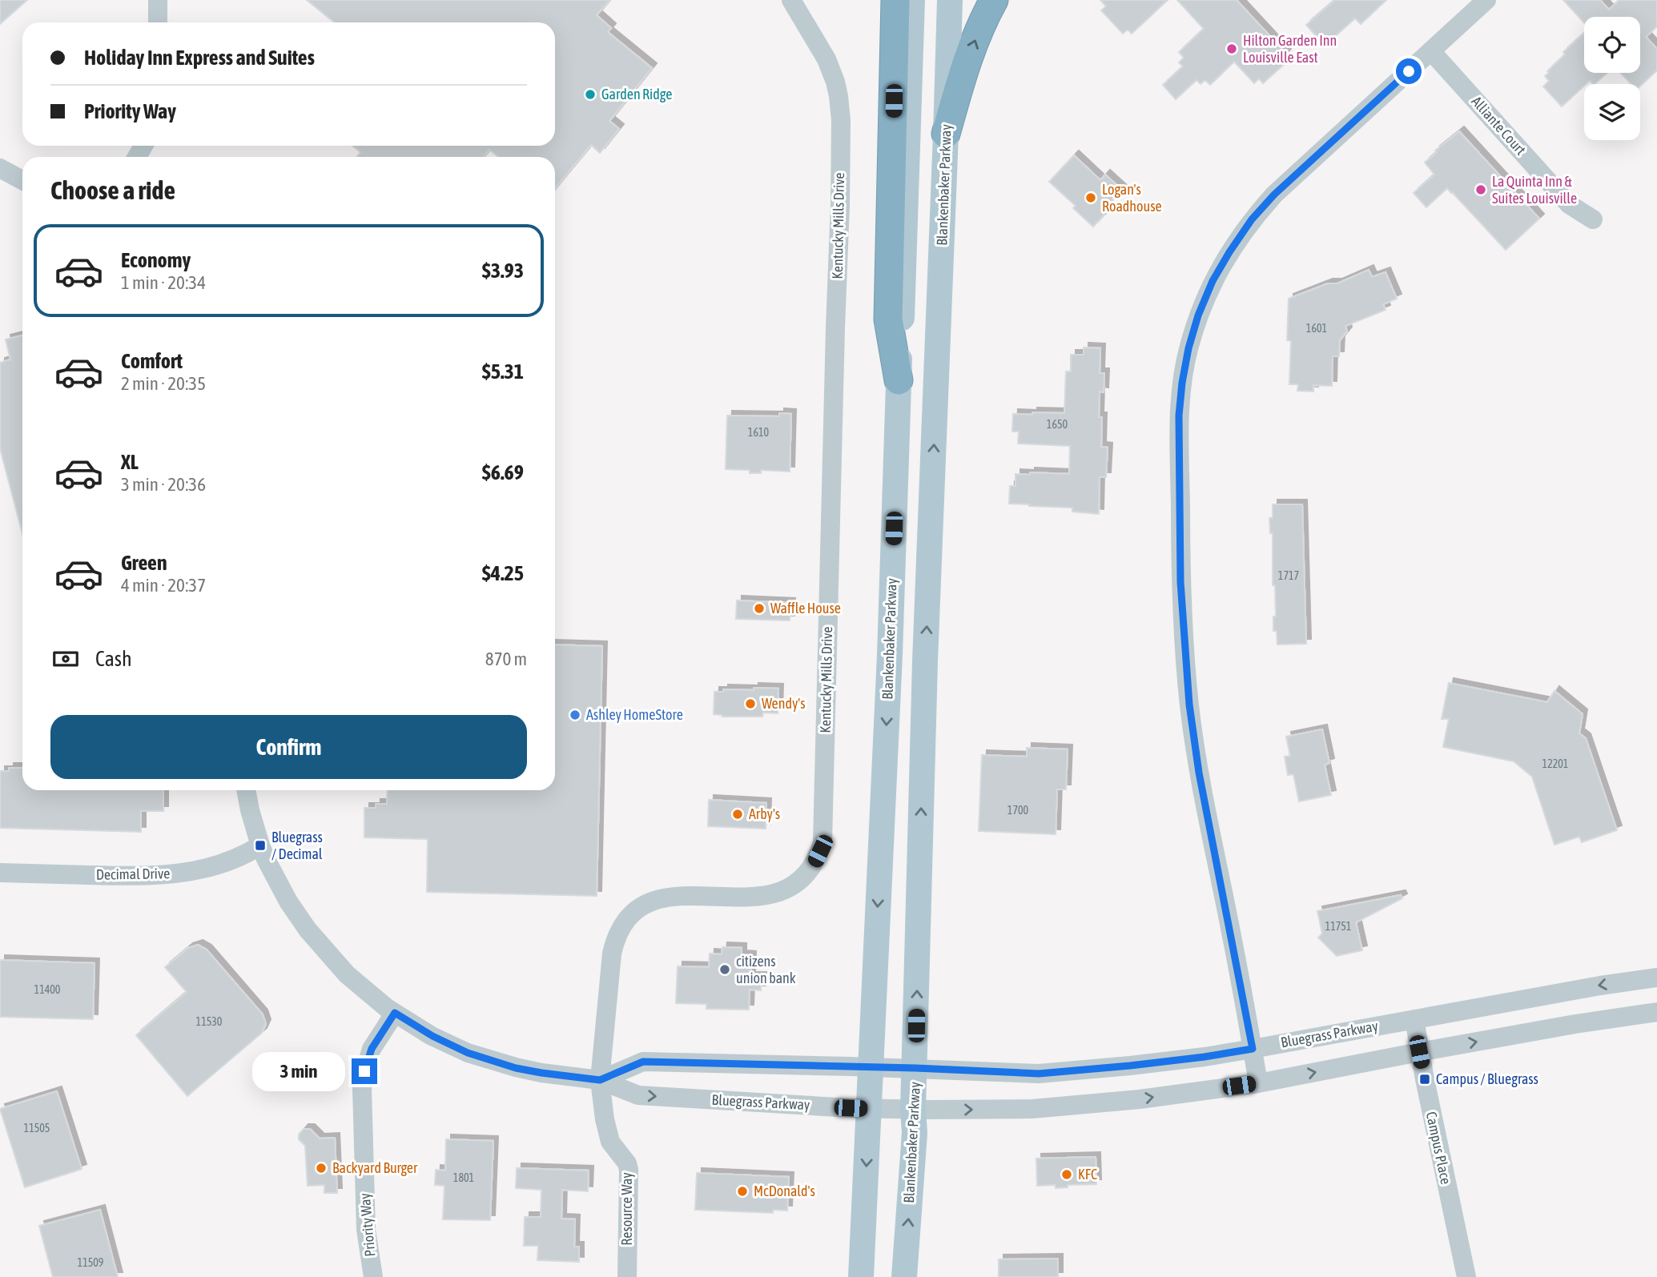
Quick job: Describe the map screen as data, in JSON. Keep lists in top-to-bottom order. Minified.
{"streets":{"main road":["Blankenbaker Parkway"],"street":["Alliante Court","Kentucky Mills Drive","Decimal Drive","Bluegrass Parkway","Campus Place","Resource Way","Priority Way"]},"crossings":[["Blankenbaker Parkway","Bluegrass Parkway"],["Kentucky Mills Drive","Bluegrass Parkway"],["Kentucky Mills Drive","Resource Way"],["Decimal Drive","Bluegrass Parkway"],["Bluegrass Parkway","Campus Place"],["Bluegrass Parkway","Resource Way"],["Bluegrass Parkway","Priority Way"]],"places":{"other":["Hilton Garden Inn Louisville East","Garden Ridge","La Quinta Inn & Suites Louisville","Logan's Roadhouse","Waffle House","Wendy's","Ashley HomeStore","Arby's","citizens union bank","Backyard Burger","KFC","McDonald's"],"transit":["Bluegrass / Decimal","Campus / Bluegrass"]},"house_numbers":["1601","1650","1610","1717","12201","1700","11751","11400","11530","11505","1801","11509"],"page":{"banner":["Holiday Inn Express and Suites","Priority Way"],"heading":"Choose a ride","list":[{"name":"Economy","note":"1 min · 20:34","value":"$3.93"},{"name":"Comfort","note":"2 min · 20:35","value":"$5.31"},{"name":"XL","note":"3 min · 20:36","value":"$6.69"},{"name":"Green","note":"4 min · 20:37","value":"$4.25"}],"pay":["Cash","870 m"],"buttons":"Confirm","bubble":"3 min"}}
